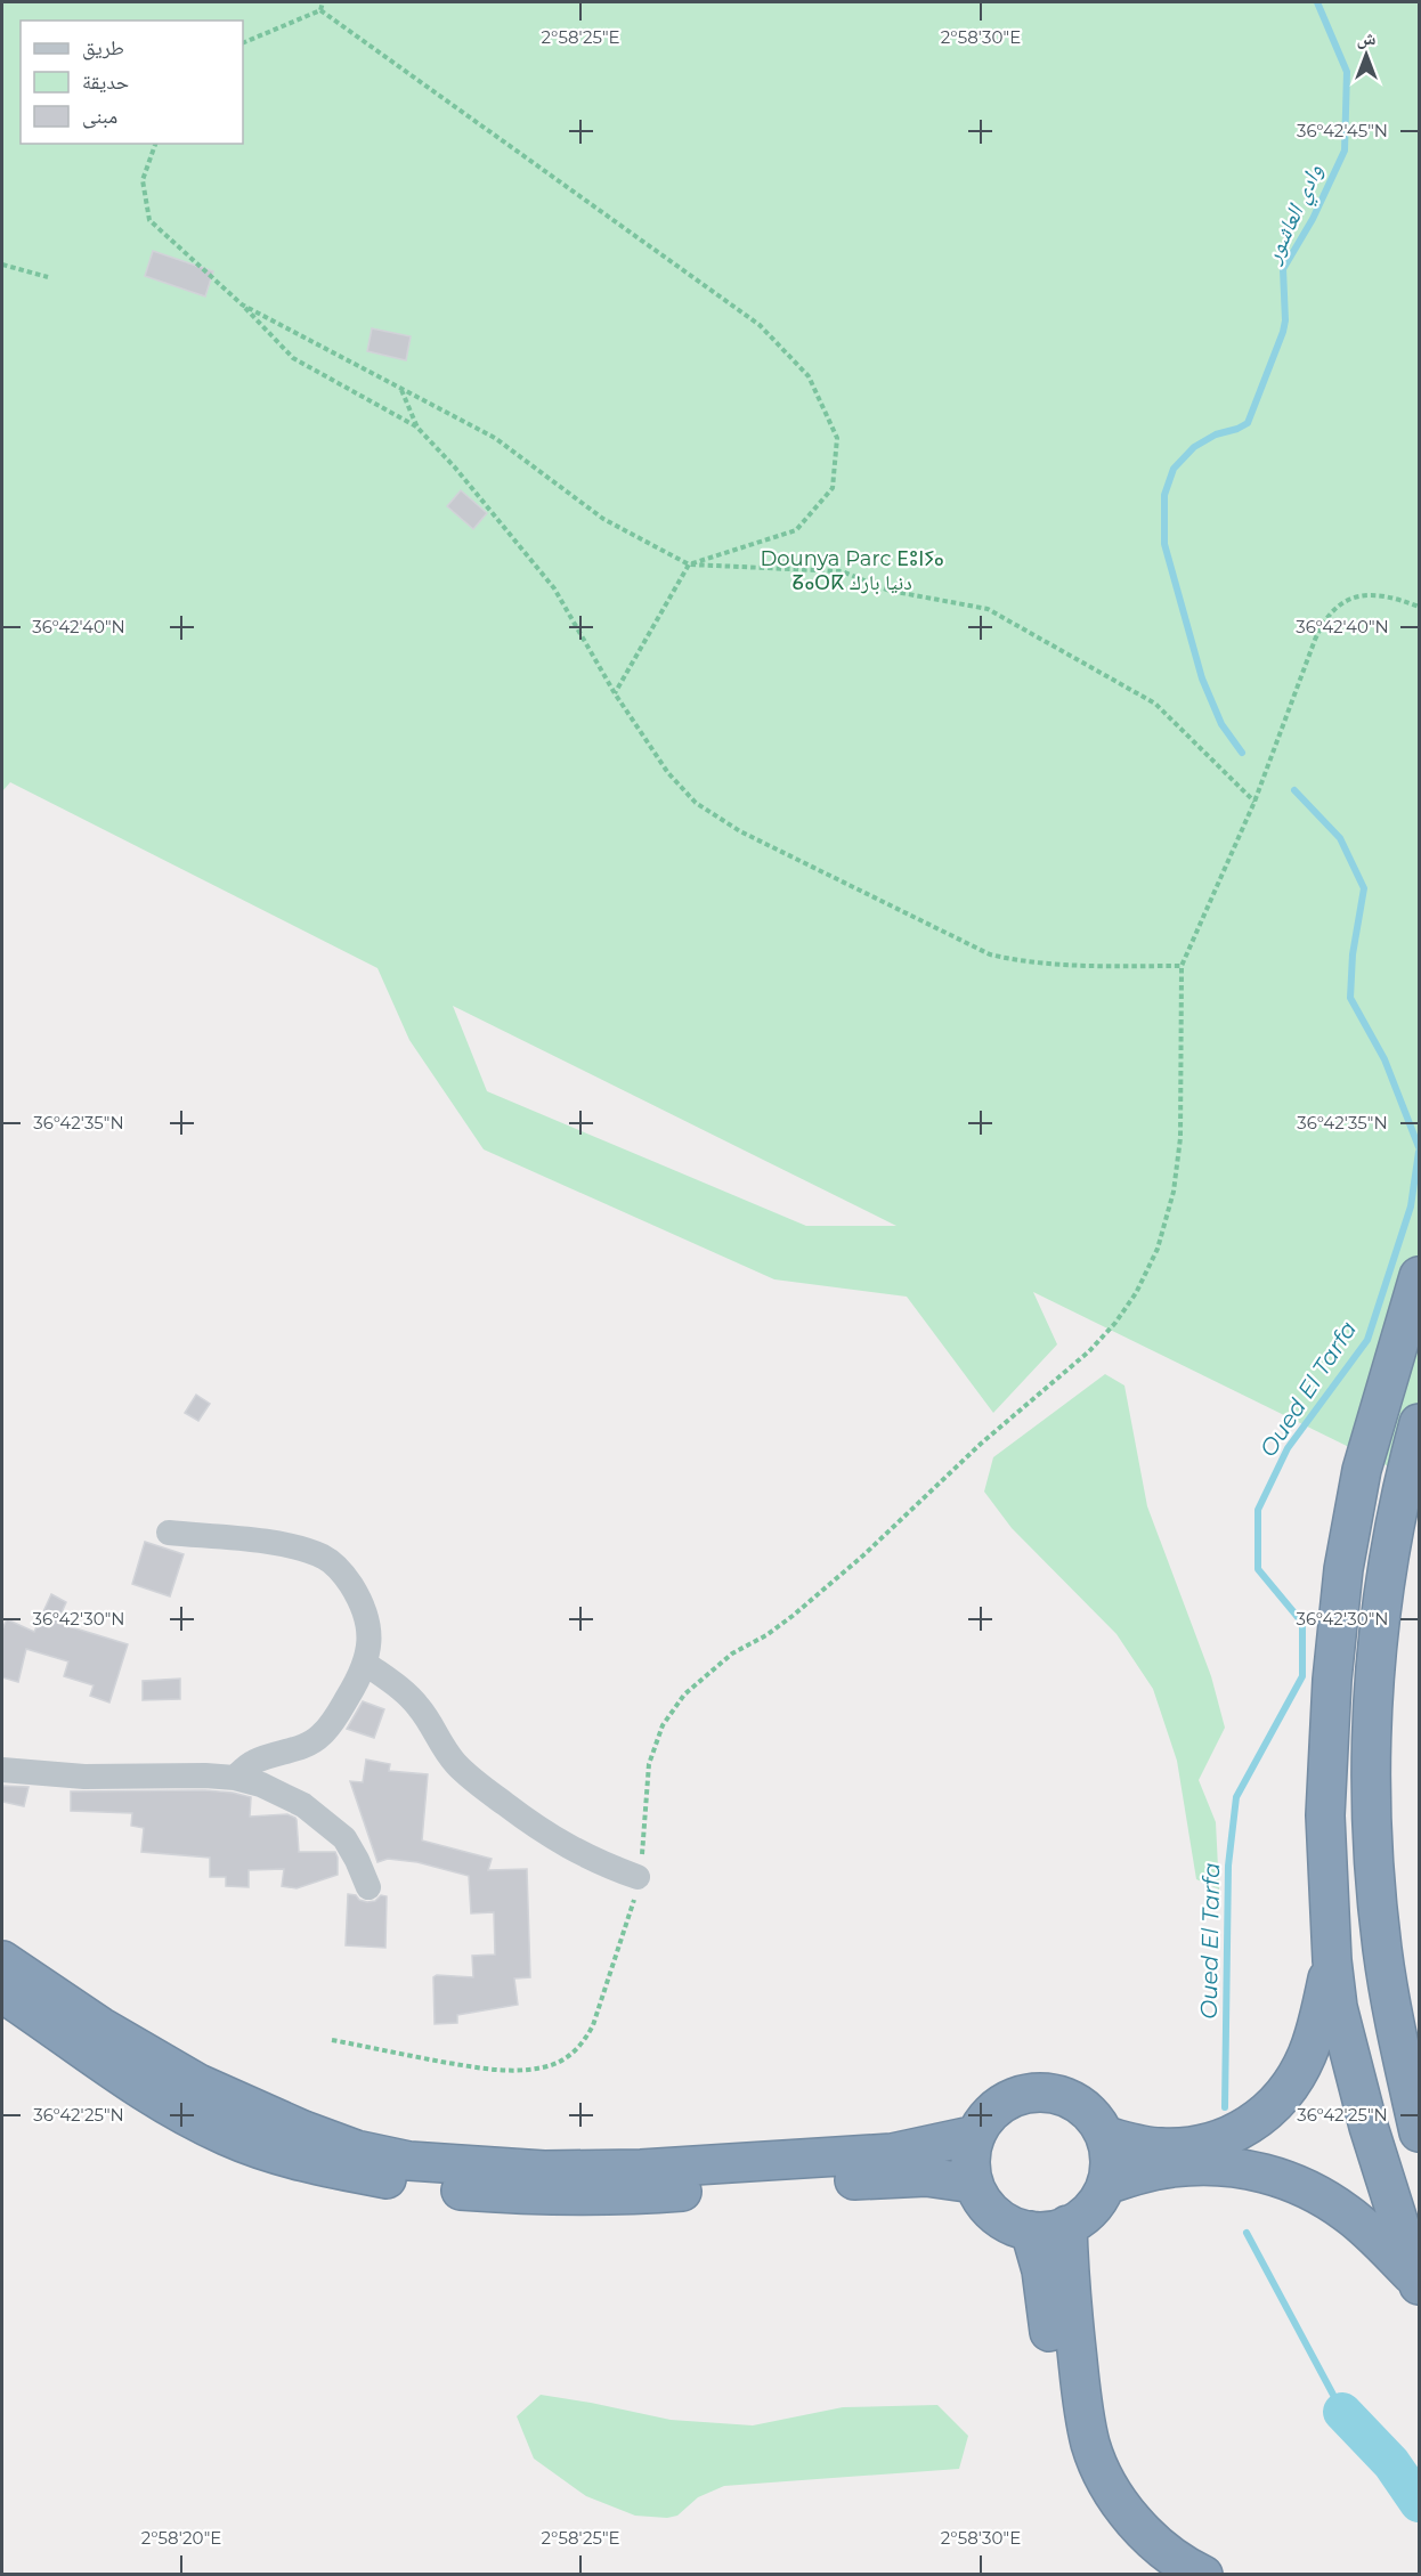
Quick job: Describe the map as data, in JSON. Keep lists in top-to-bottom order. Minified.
{"water":["وادي العاشور","Oued El Tarfa"],"parks":["Dounya Parc ⴹⵓⵏⵢⴰ ⵒⴰⵔⴽ دنيا بارك"],"legend":["طريق","حديقة","مبنى"],"north":"top","coordinates":["2°58'25\"E","2°58'30\"E","36°42'45\"N","36°42'40\"N","36°42'35\"N","36°42'30\"N","36°42'25\"N","2°58'20\"E"]}
